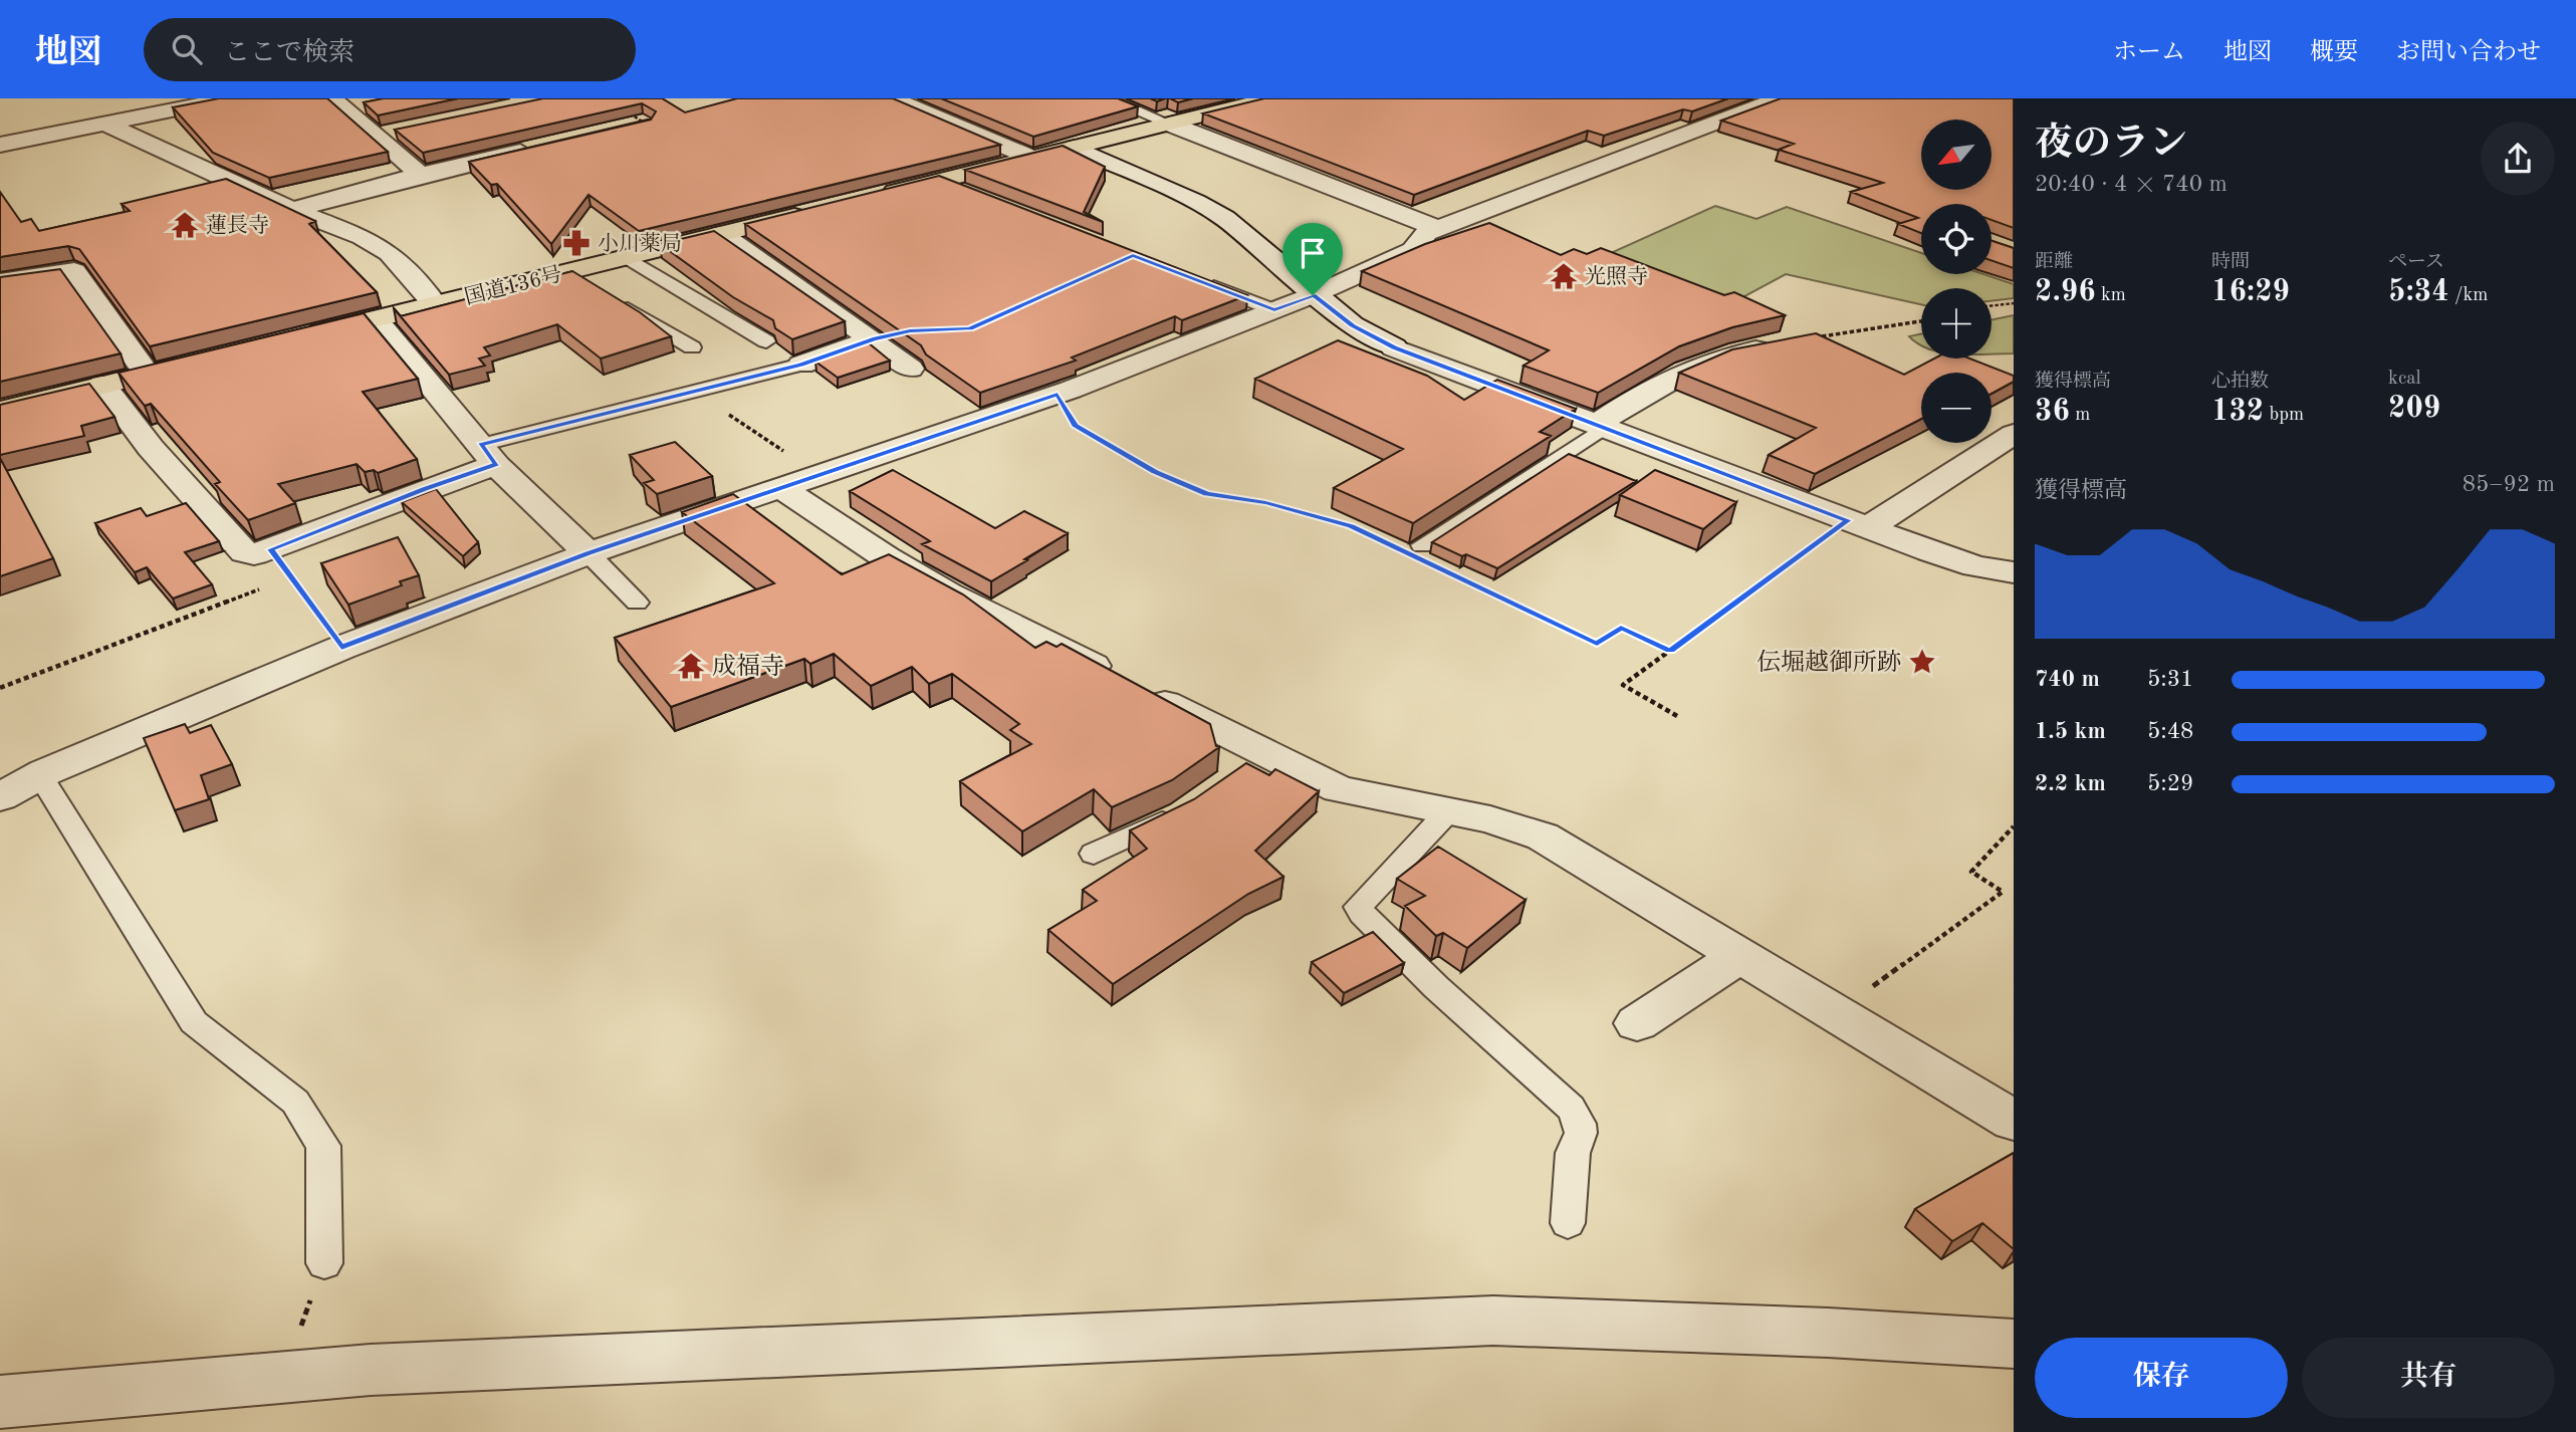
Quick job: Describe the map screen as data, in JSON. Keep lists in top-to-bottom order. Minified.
{"streets":{"highway":["国道136号"]},"places":{"temple":["蓮長寺","光照寺","成福寺"],"pharmacy":["小川薬局"],"place":["伝堀越御所跡"]},"north":"bottom left","page":{"header":"地図","search":"ここで検索","nav":["ホーム","地図","概要","お問い合わせ"],"heading":["夜のラン","20:40 · 4 × 740 m"],"map_buttons":["+","−"],"stats":[["距離","2.96 km"],["時間","16:29"],["ペース","5:34 /km"],["獲得標高","36 m"],["心拍数","132 bpm"],["kcal","209"]],"chart":["獲得標高","85–92 m"],"list":[{"name":"740 m","note":"5:31"},{"name":"1.5 km","note":"5:48"},{"name":"2.2 km","note":"5:29"}],"buttons":["保存","共有"]}}
